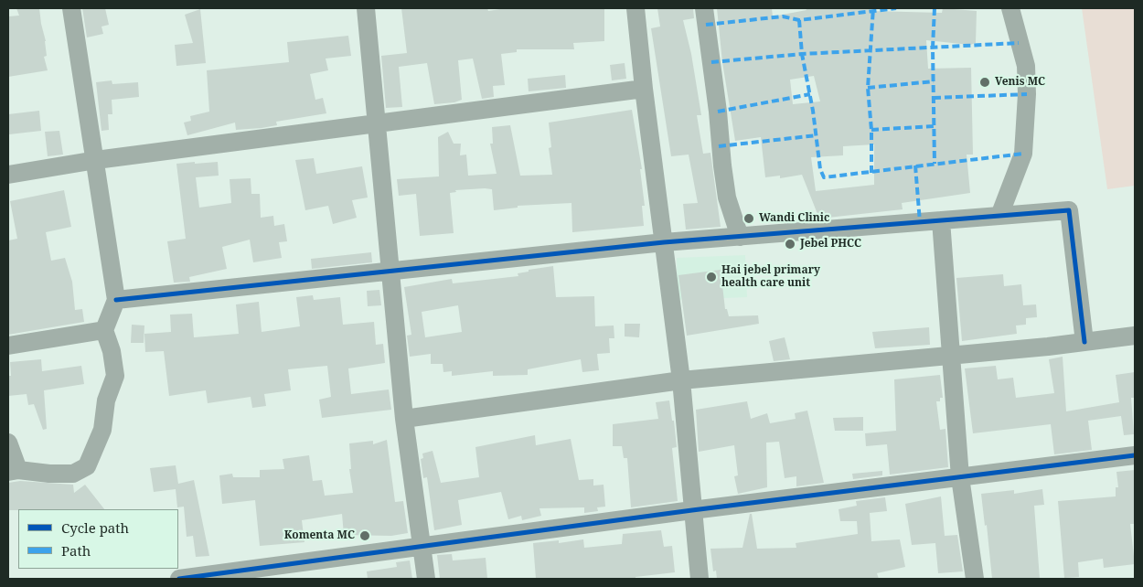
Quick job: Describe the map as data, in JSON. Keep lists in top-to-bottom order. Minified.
{"places":["Venis MC","Wandi Clinic","Jebel PHCC","Hai jebel primary health care unit","Komenta MC"],"legend":["Cycle path","Path"]}
